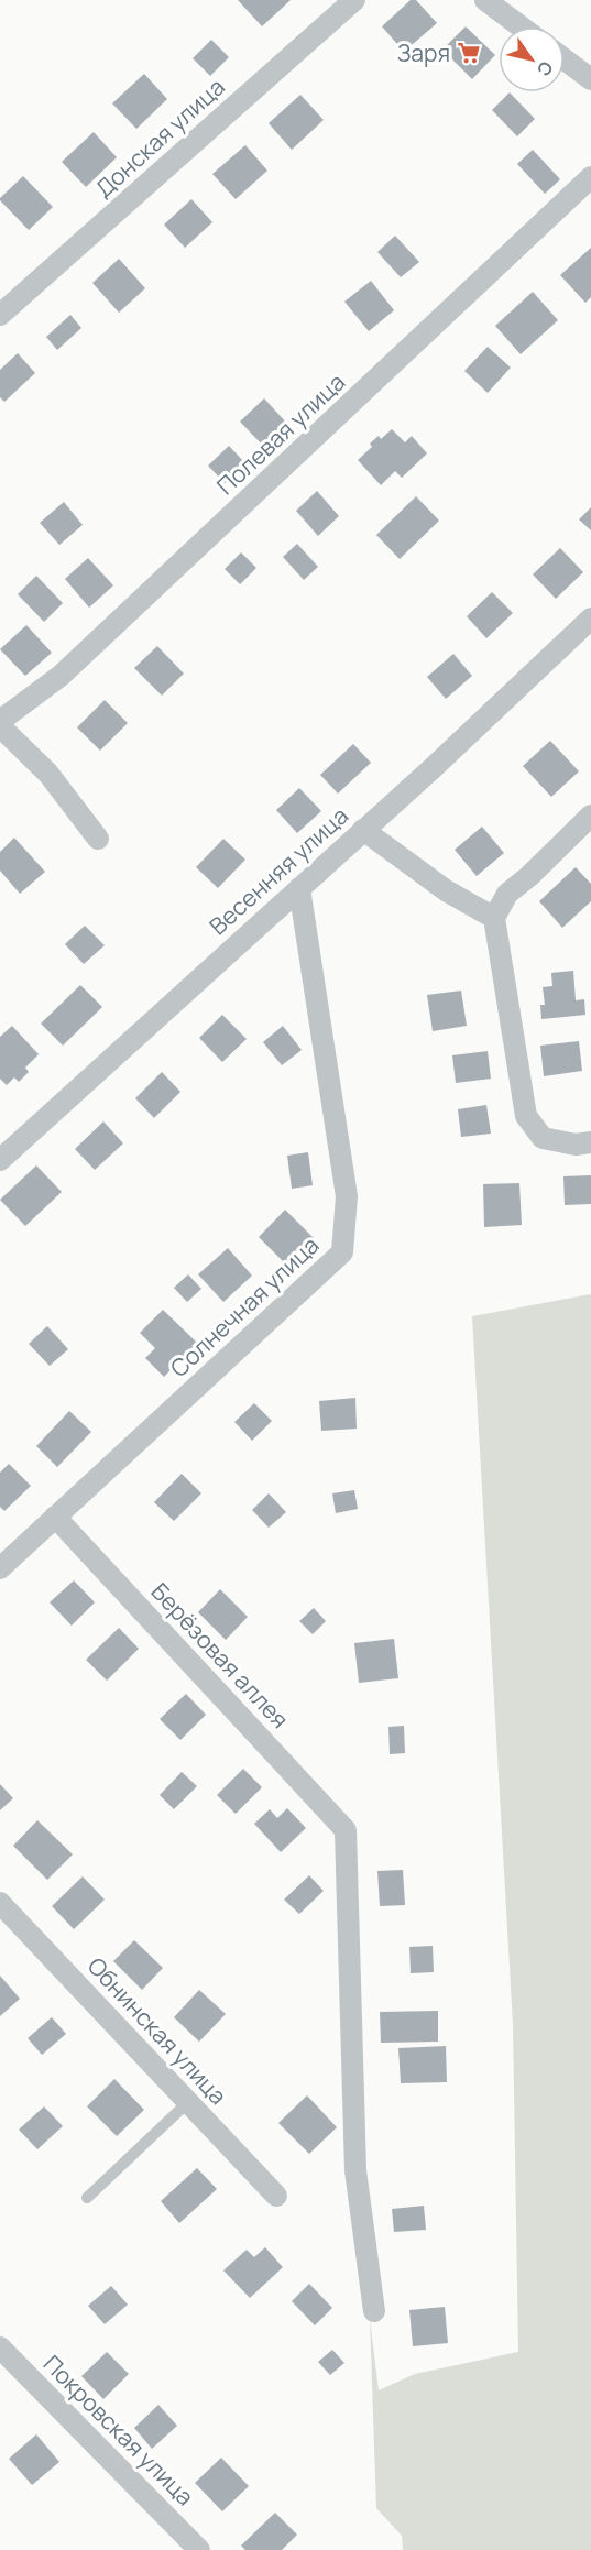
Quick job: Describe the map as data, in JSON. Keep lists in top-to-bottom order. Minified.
{"streets":{"street":["Донская улица","Полевая улица","Весенняя улица","Солнечная улица","Берёзовая аллея","Обнинская улица","Покровская улица"]},"crossings":[["Весенняя улица","Солнечная улица"],["Солнечная улица","Берёзовая аллея"]],"places":{"supermarket":["Заря"]},"north":"bottom right"}
